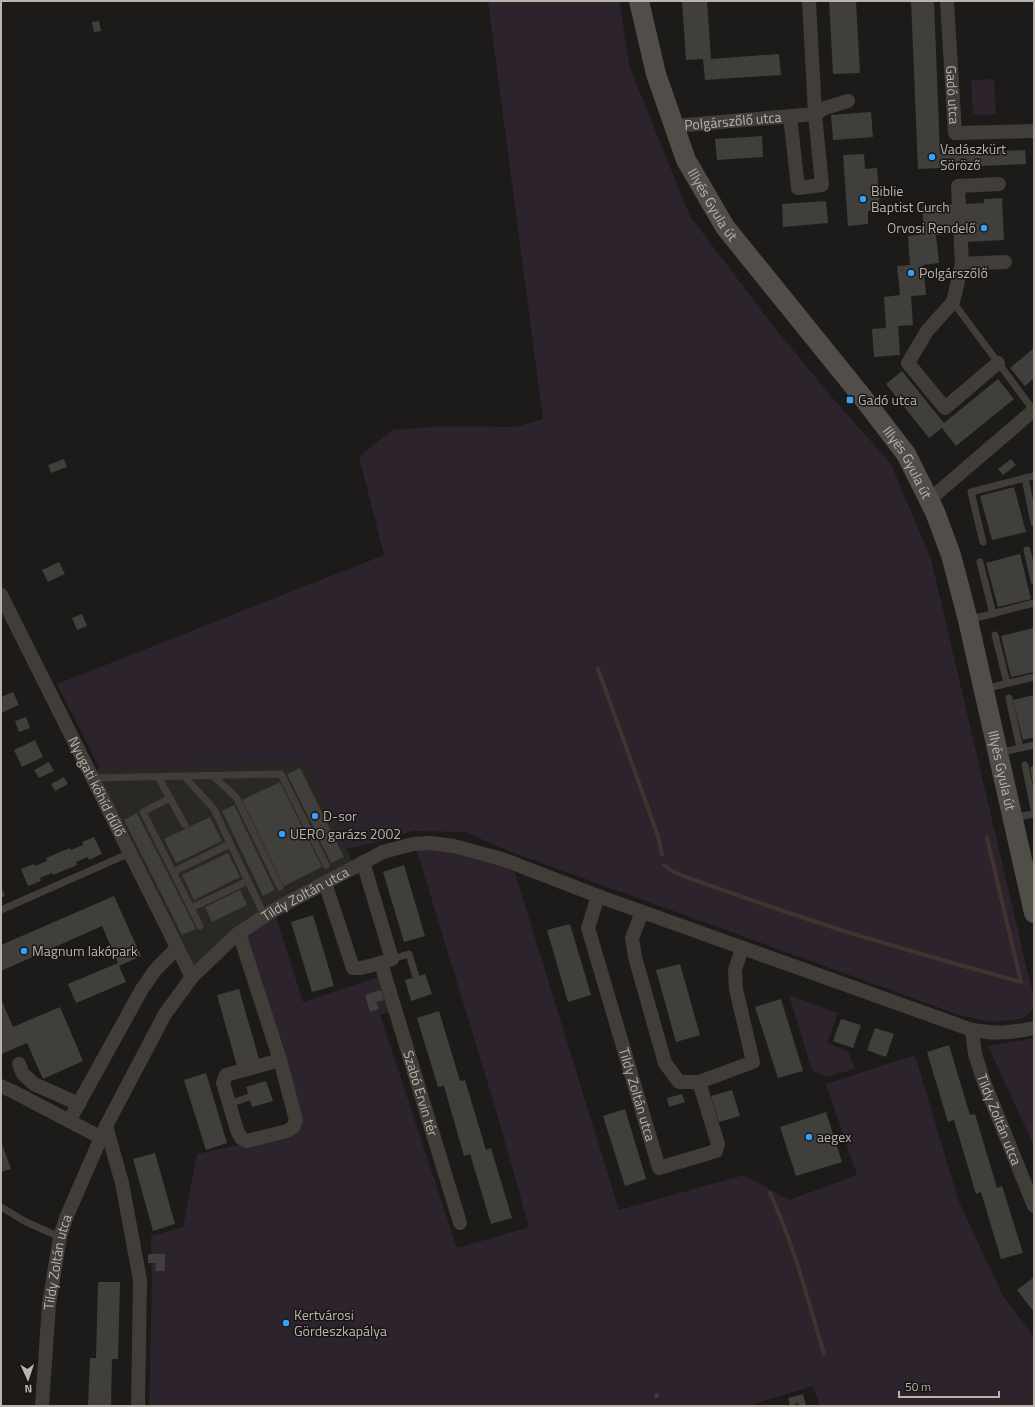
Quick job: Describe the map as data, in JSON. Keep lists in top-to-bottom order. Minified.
{"streets":{"street":["Gadó utca","Polgárszőlő utca","Illyés Gyula út","Nyugati kőhíd dűlő","Tildy Zoltán utca","Szabó Ervin tér"]},"crossings":[["Polgárszőlő utca","Illyés Gyula út"],["Nyugati kőhíd dűlő","Tildy Zoltán utca"],["Tildy Zoltán utca","Szabó Ervin tér"]],"places":{"other":["Vadászkürt Söröző","Biblie Baptist Curch","Orvosi Rendelő","Polgárszőlő","D-sor","UERO garázs 2002","Magnum lakópark","aegex","Kertvárosi Gördeszkapálya"],"transit":["Gadó utca"]},"scale_bar":"50 m","north":"bottom"}
